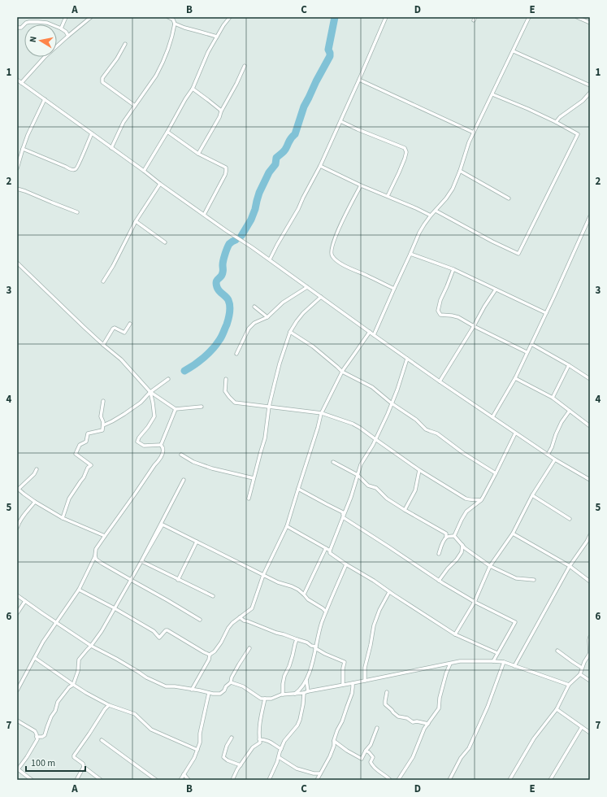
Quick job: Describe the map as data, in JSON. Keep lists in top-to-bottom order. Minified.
{"scale_bar":"100 m","north":"left","grid":{"columns":["A","B","C","D","E"],"rows":["1","2","3","4","5","6","7"]}}
